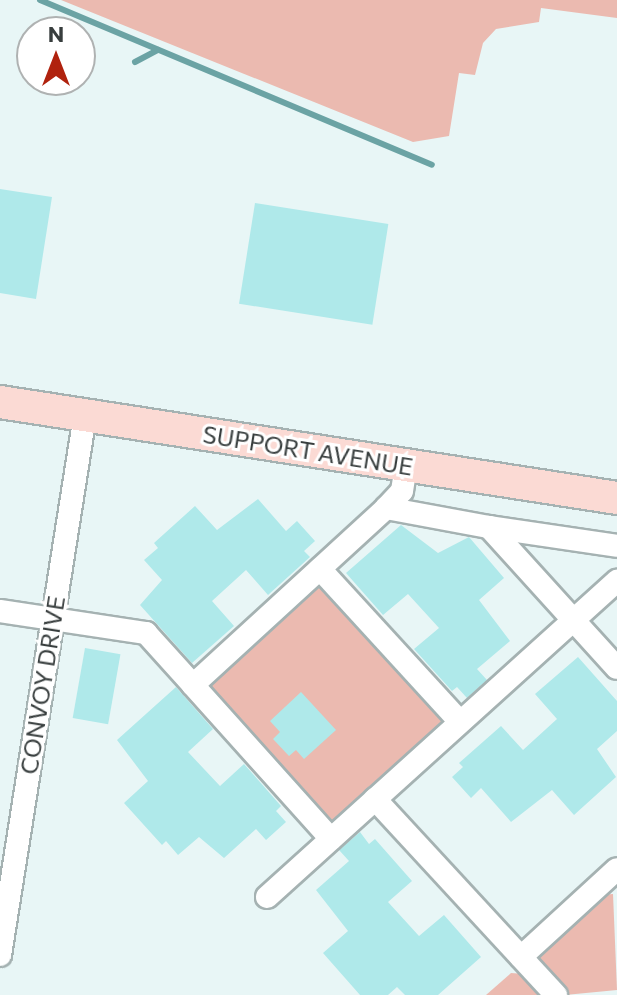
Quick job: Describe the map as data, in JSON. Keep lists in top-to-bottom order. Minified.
{"streets":{"street":["SUPPORT AVENUE","CONVOY DRIVE"]},"crossings":[["SUPPORT AVENUE","CONVOY DRIVE"]],"north":"top"}
